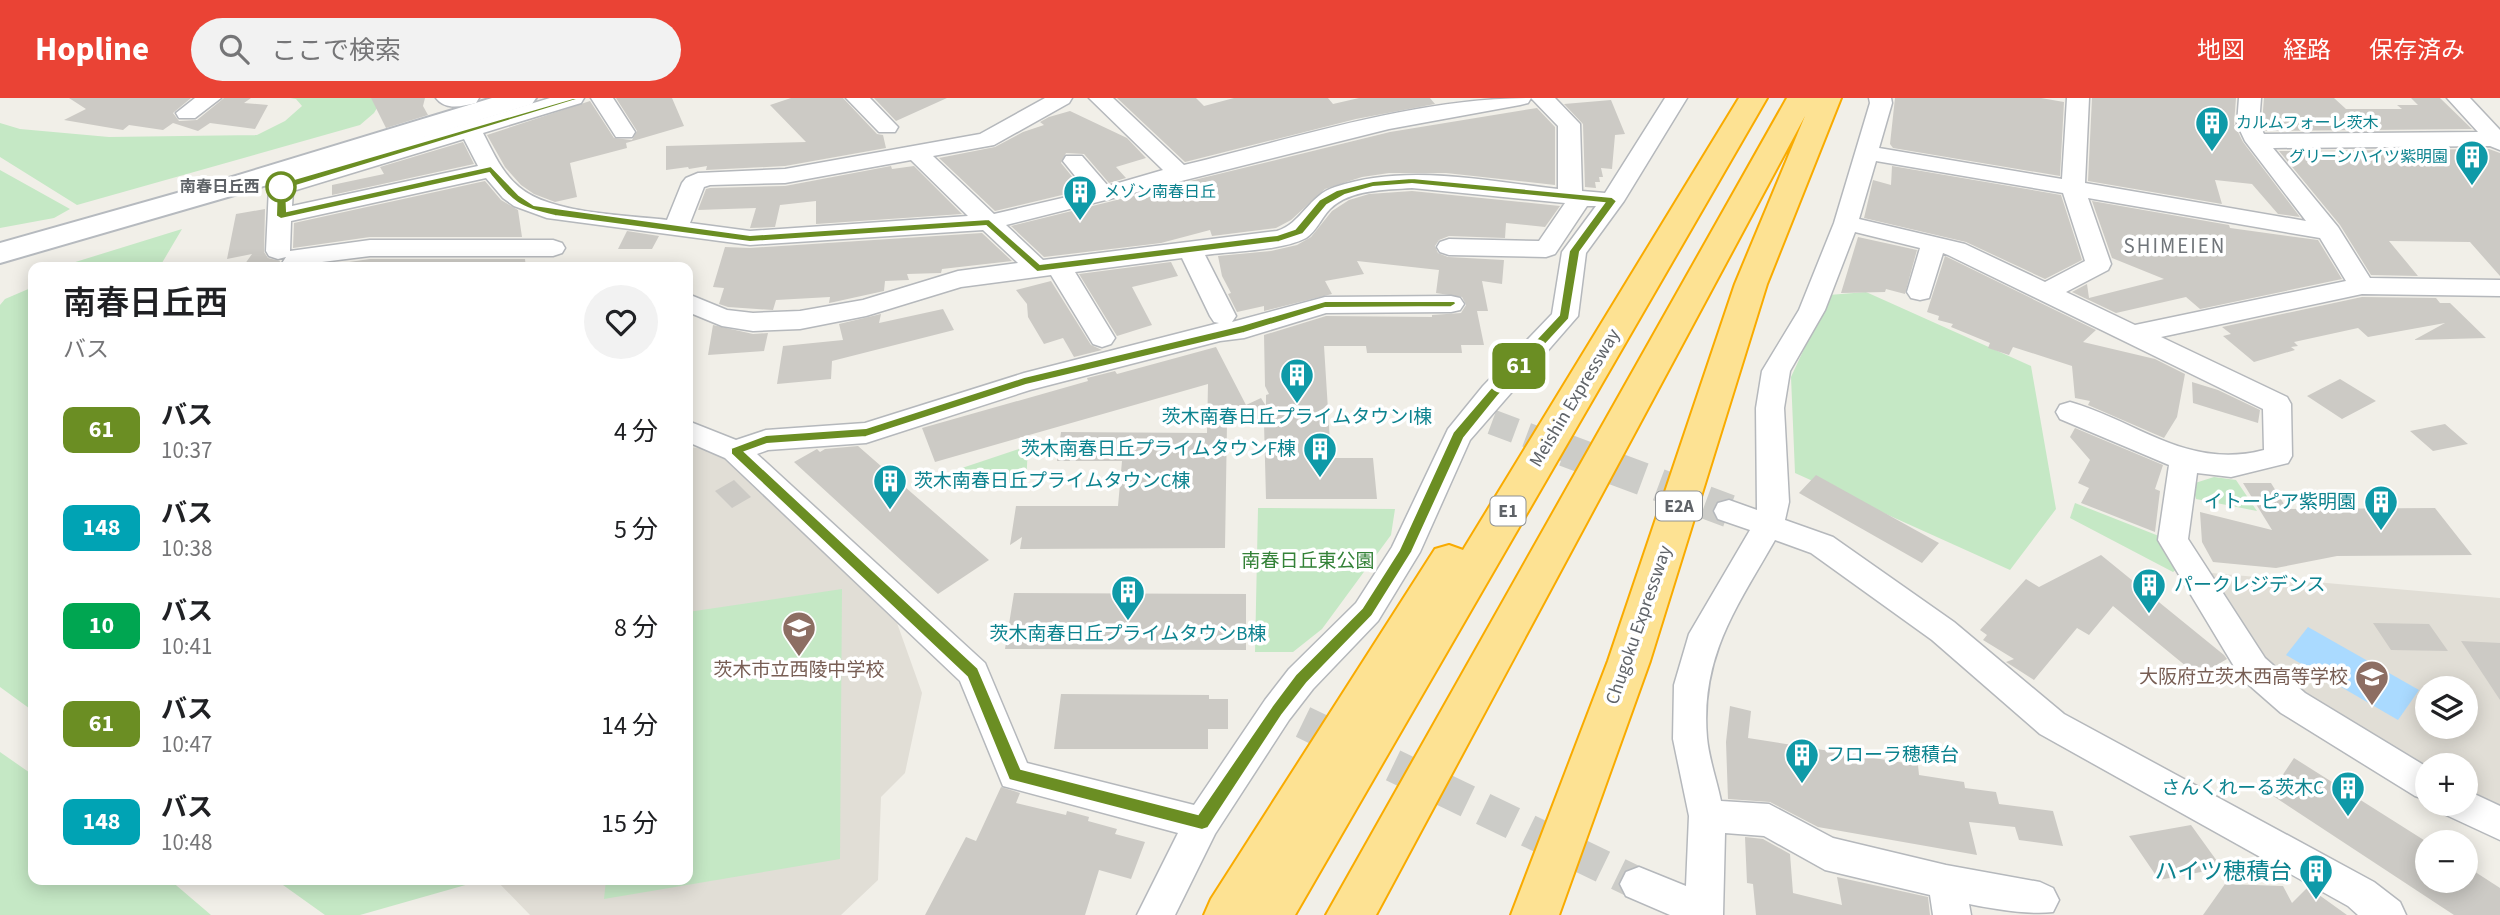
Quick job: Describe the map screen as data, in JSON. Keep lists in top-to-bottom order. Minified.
{"streets":{"highway":["Meishin Expressway","E2A","E1","Chugoku Expressway"]},"districts":["SHIMEIEN"],"parks":["南春日丘東公園"],"places":{"building":["カルムフォーレ茨木","グリーンハイツ紫明園","メゾン南春日丘","茨木南春日丘プライムタウンI棟","茨木南春日丘プライムタウンF棟","茨木南春日丘プライムタウンC棟","イトーピア紫明園","パークレジデンス","茨木南春日丘プライムタウンB棟","フローラ穂積台","さんくれーる茨木C","ハイツ穂積台"],"other":["南春日丘西"],"school or university":["茨木市立西陵中学校","大阪府立茨木西高等学校"]},"lines":["bus line 61"],"page":{"header":"Hopline","search":"ここで検索","nav":["地図","経路","保存済み"],"on_map":"61","heading":["南春日丘西","バス"],"list":[{"mark":"61","name":"バス","note":"10:37","value":"4 分"},{"mark":"148","name":"バス","note":"10:38","value":"5 分"},{"mark":"10","name":"バス","note":"10:41","value":"8 分"},{"mark":"61","name":"バス","note":"10:47","value":"14 分"},{"mark":"148","name":"バス","note":"10:48","value":"15 分"}],"map_buttons":["+","−"]}}
